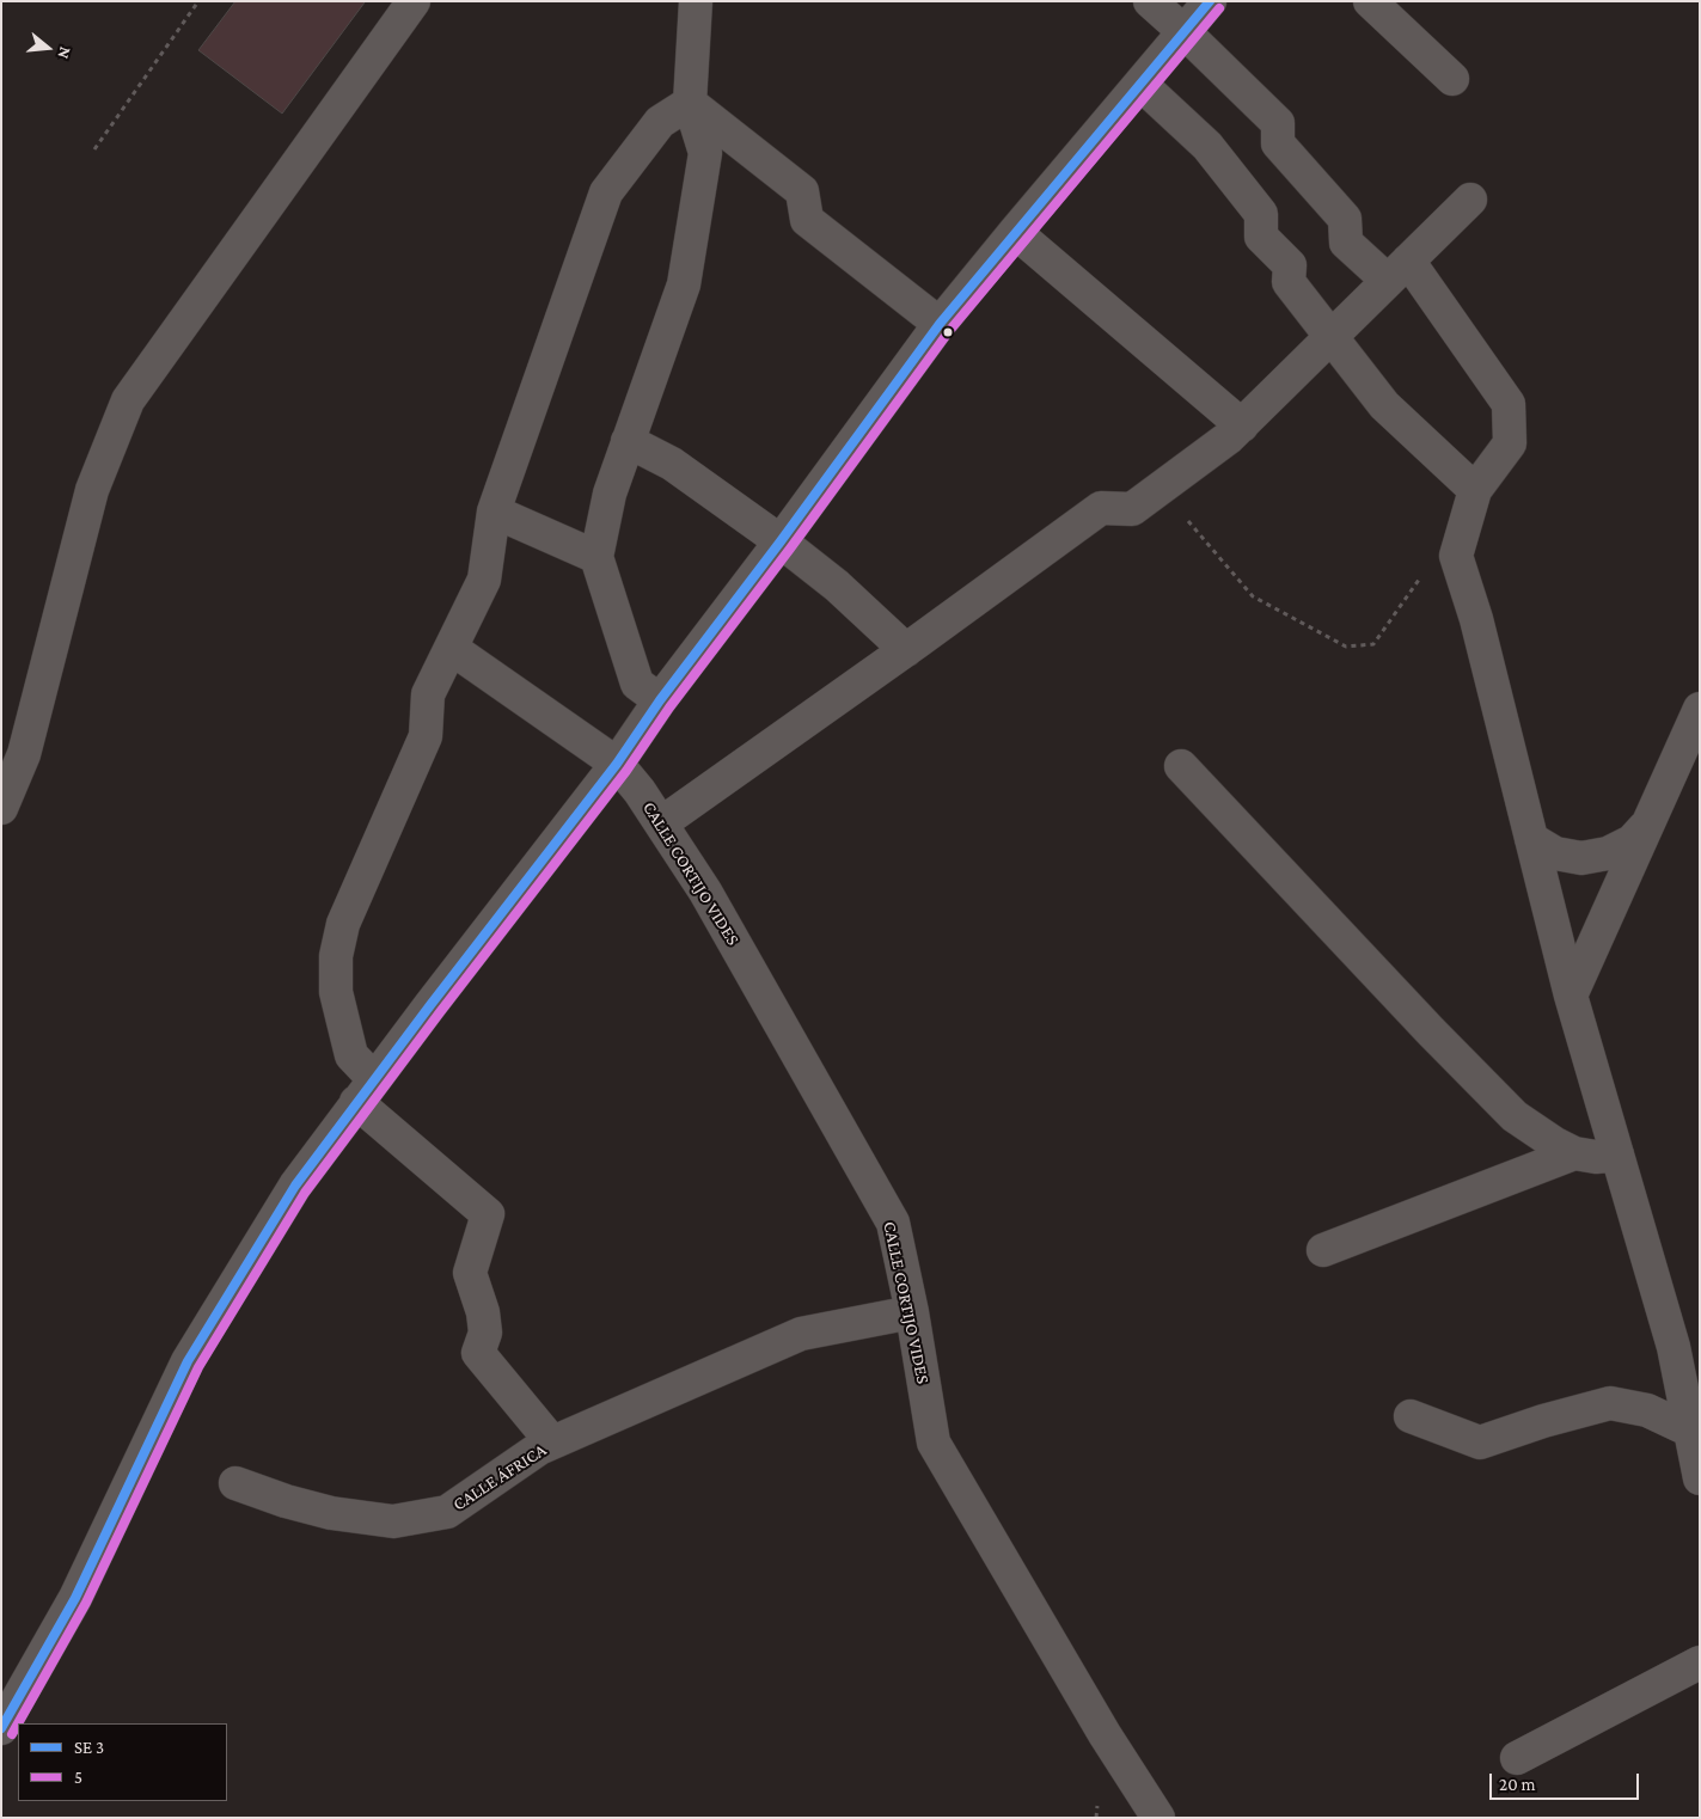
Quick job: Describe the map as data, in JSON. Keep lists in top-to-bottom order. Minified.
{"streets":{"street":["CALLE CORTIJO VIDES","CALLE ÁFRICA"]},"crossings":[["CALLE CORTIJO VIDES","CALLE ÁFRICA"]],"lines":["transit line 5"],"legend":["SE 3","5"],"scale_bar":"20 m","north":"right"}
